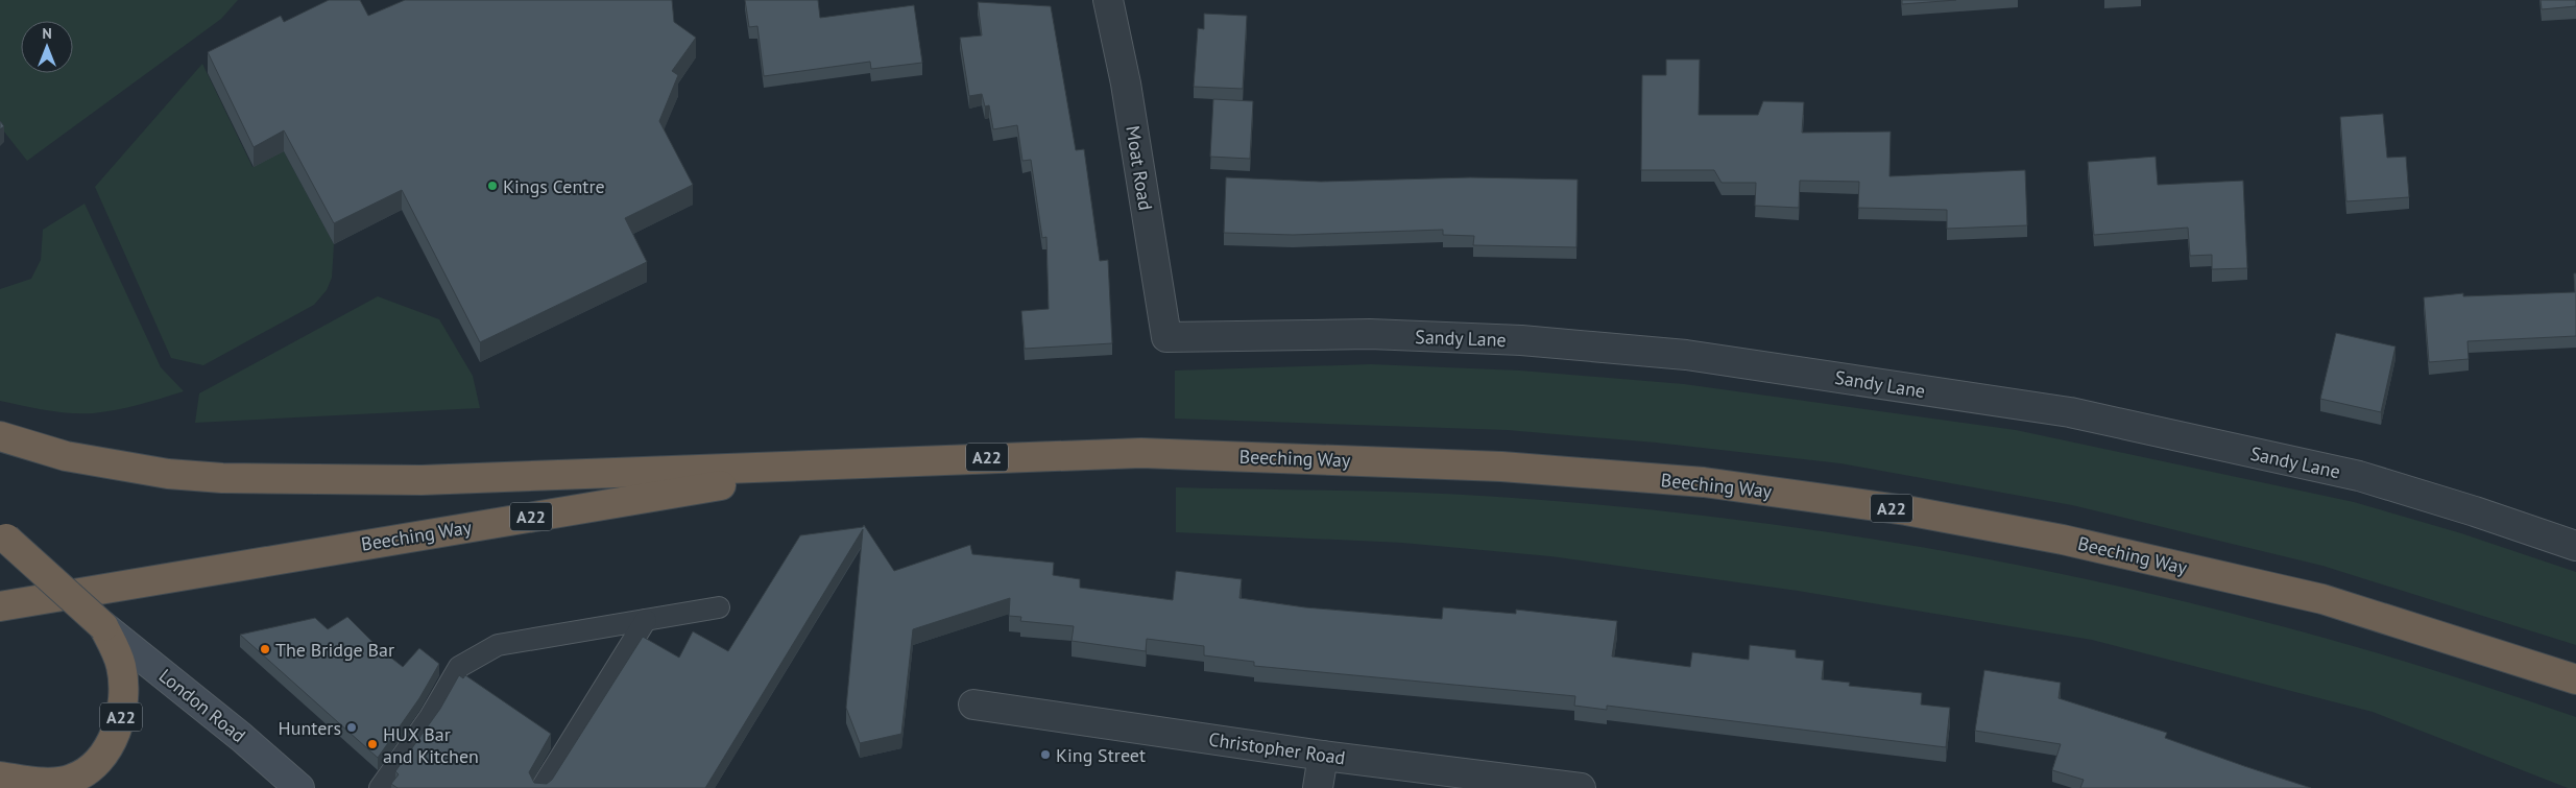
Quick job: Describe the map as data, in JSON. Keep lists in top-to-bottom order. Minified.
{"streets":{"highway":["A22","Beeching Way","London Road"],"street":["Moat Road","Sandy Lane","Christopher Road"]},"crossings":[["Moat Road","Sandy Lane"]],"places":["Kings Centre","The Bridge Bar","Hunters","HUX Bar and Kitchen","King Street"],"north":"top"}
